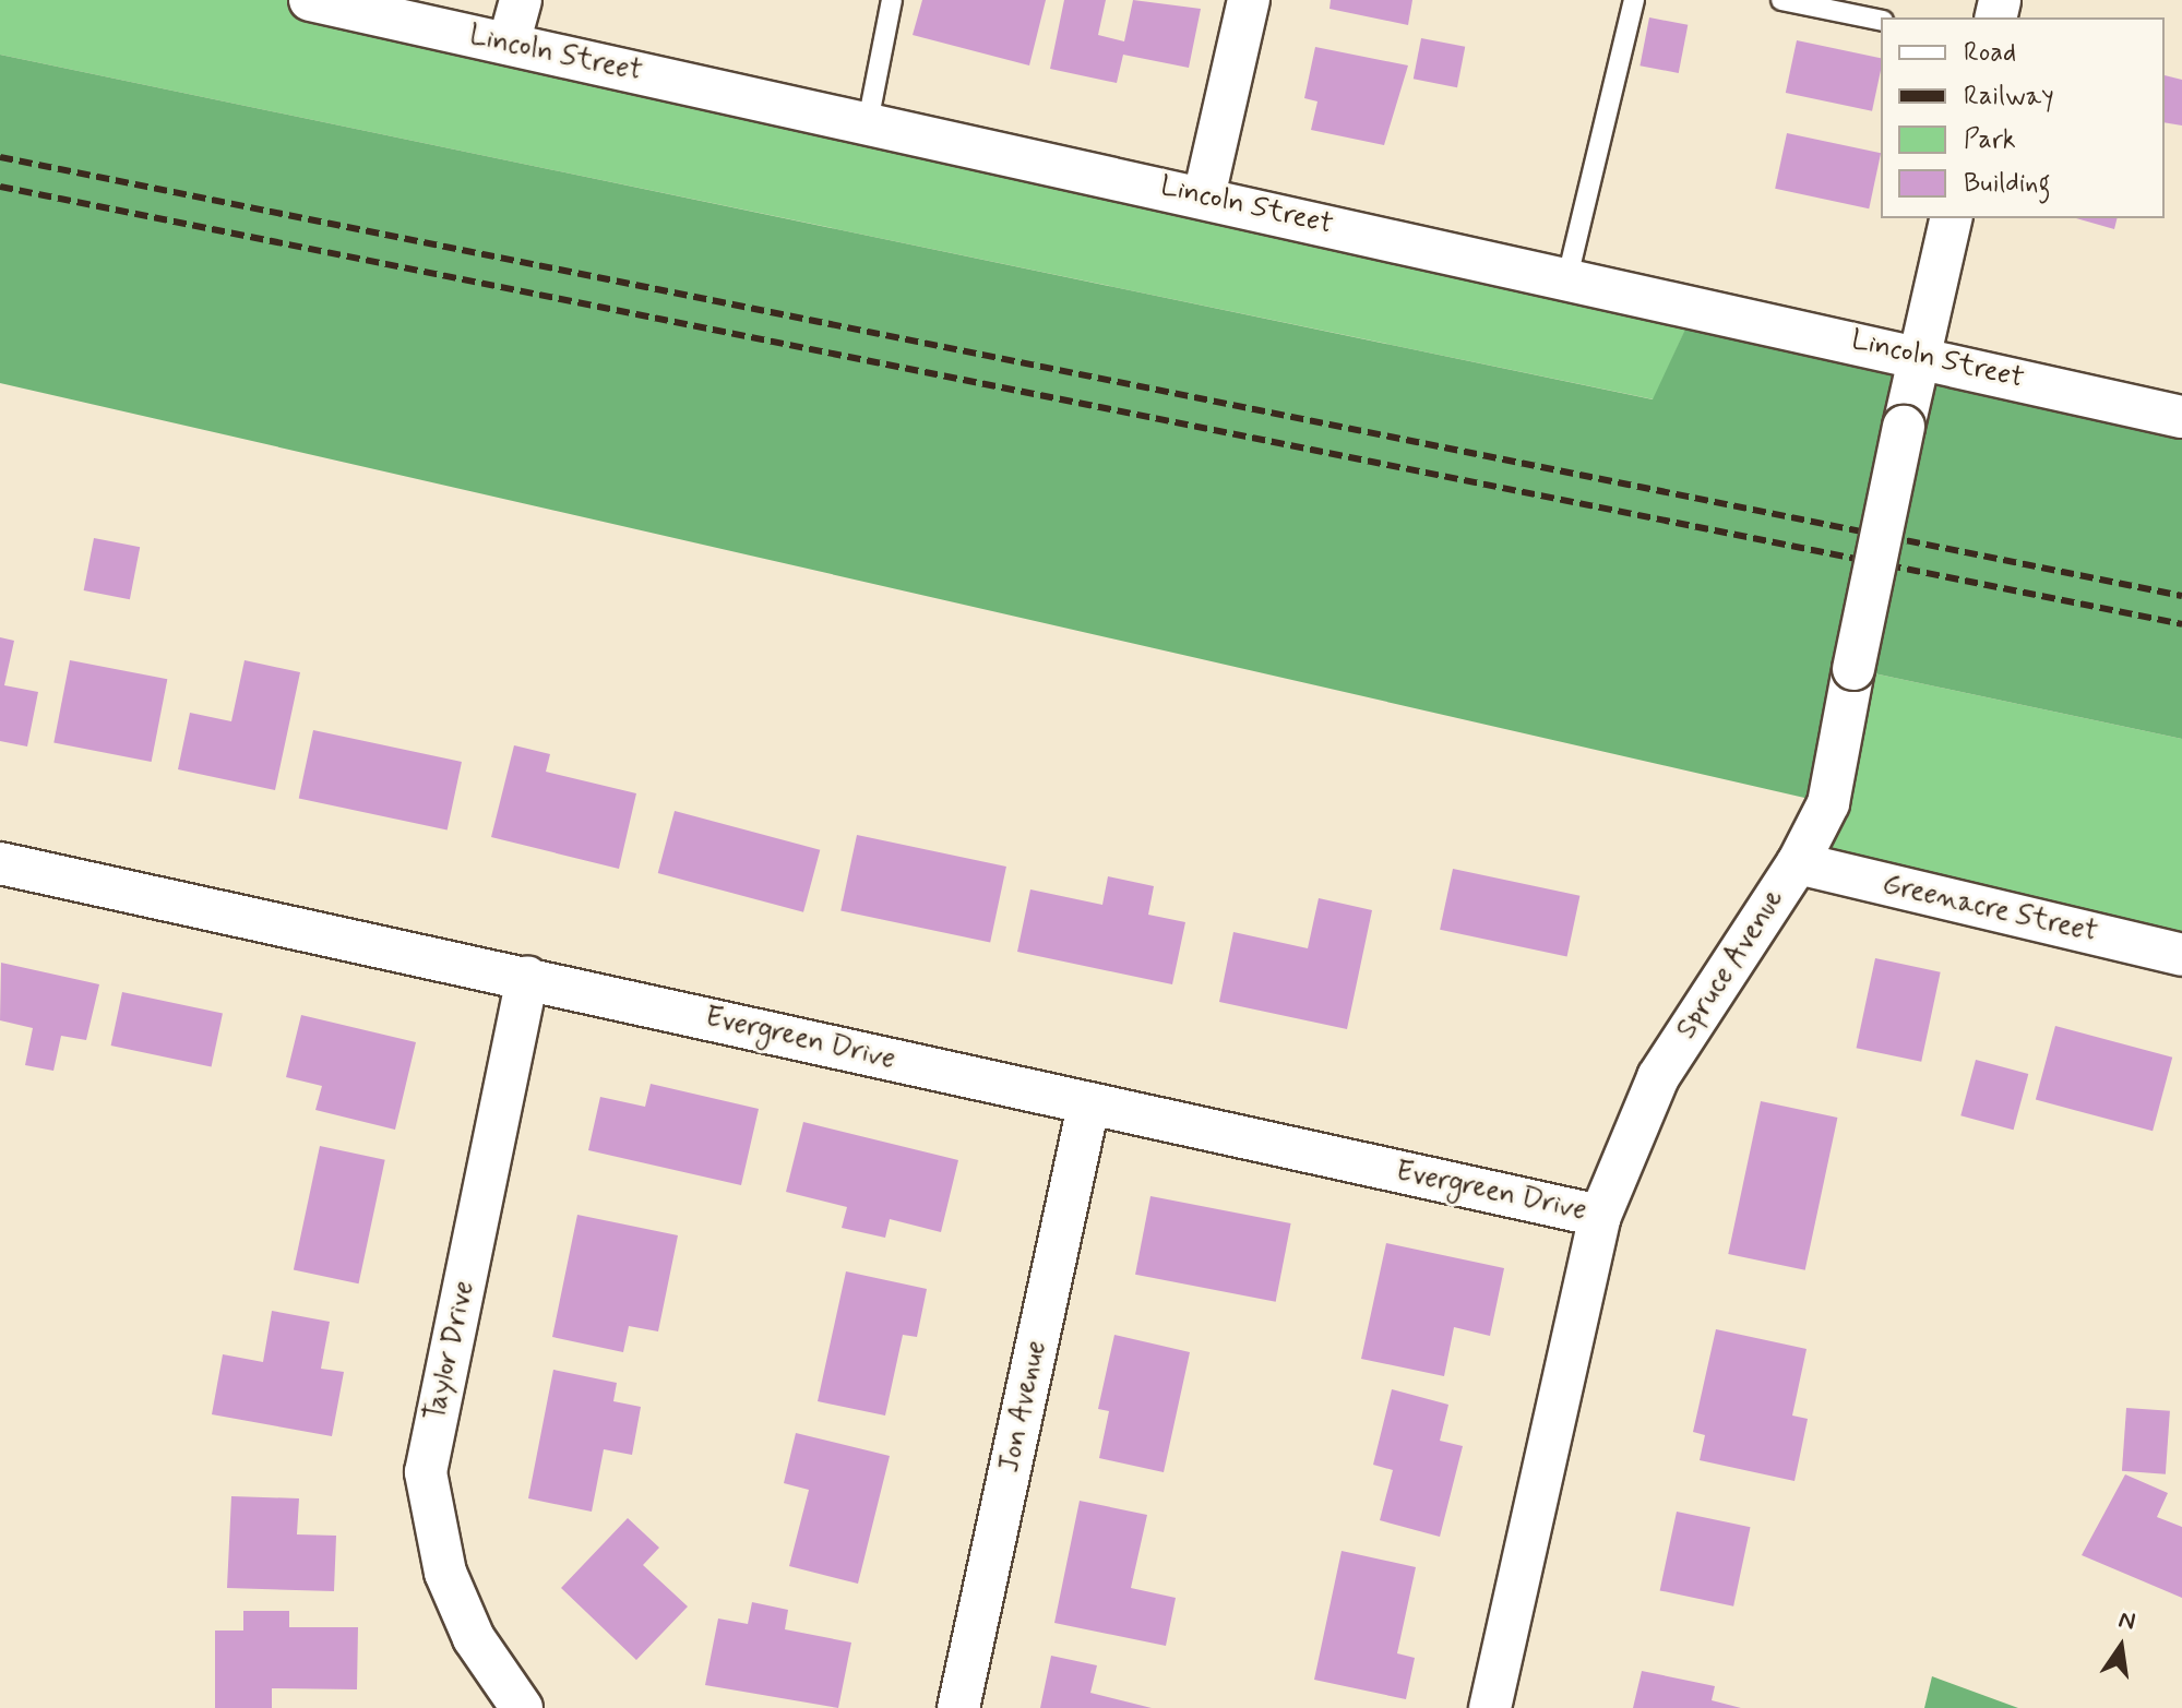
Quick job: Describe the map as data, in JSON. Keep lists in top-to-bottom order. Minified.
{"streets":{"street":["Lincoln Street","Greenacre Street","Spruce Avenue","Evergreen Drive","Taylor Drive","Jon Avenue"]},"crossings":[["Lincoln Street","Spruce Avenue"],["Greenacre Street","Spruce Avenue"],["Spruce Avenue","Evergreen Drive"],["Evergreen Drive","Taylor Drive"],["Evergreen Drive","Jon Avenue"]],"legend":["Road","Railway","Park","Building"],"north":"top"}
